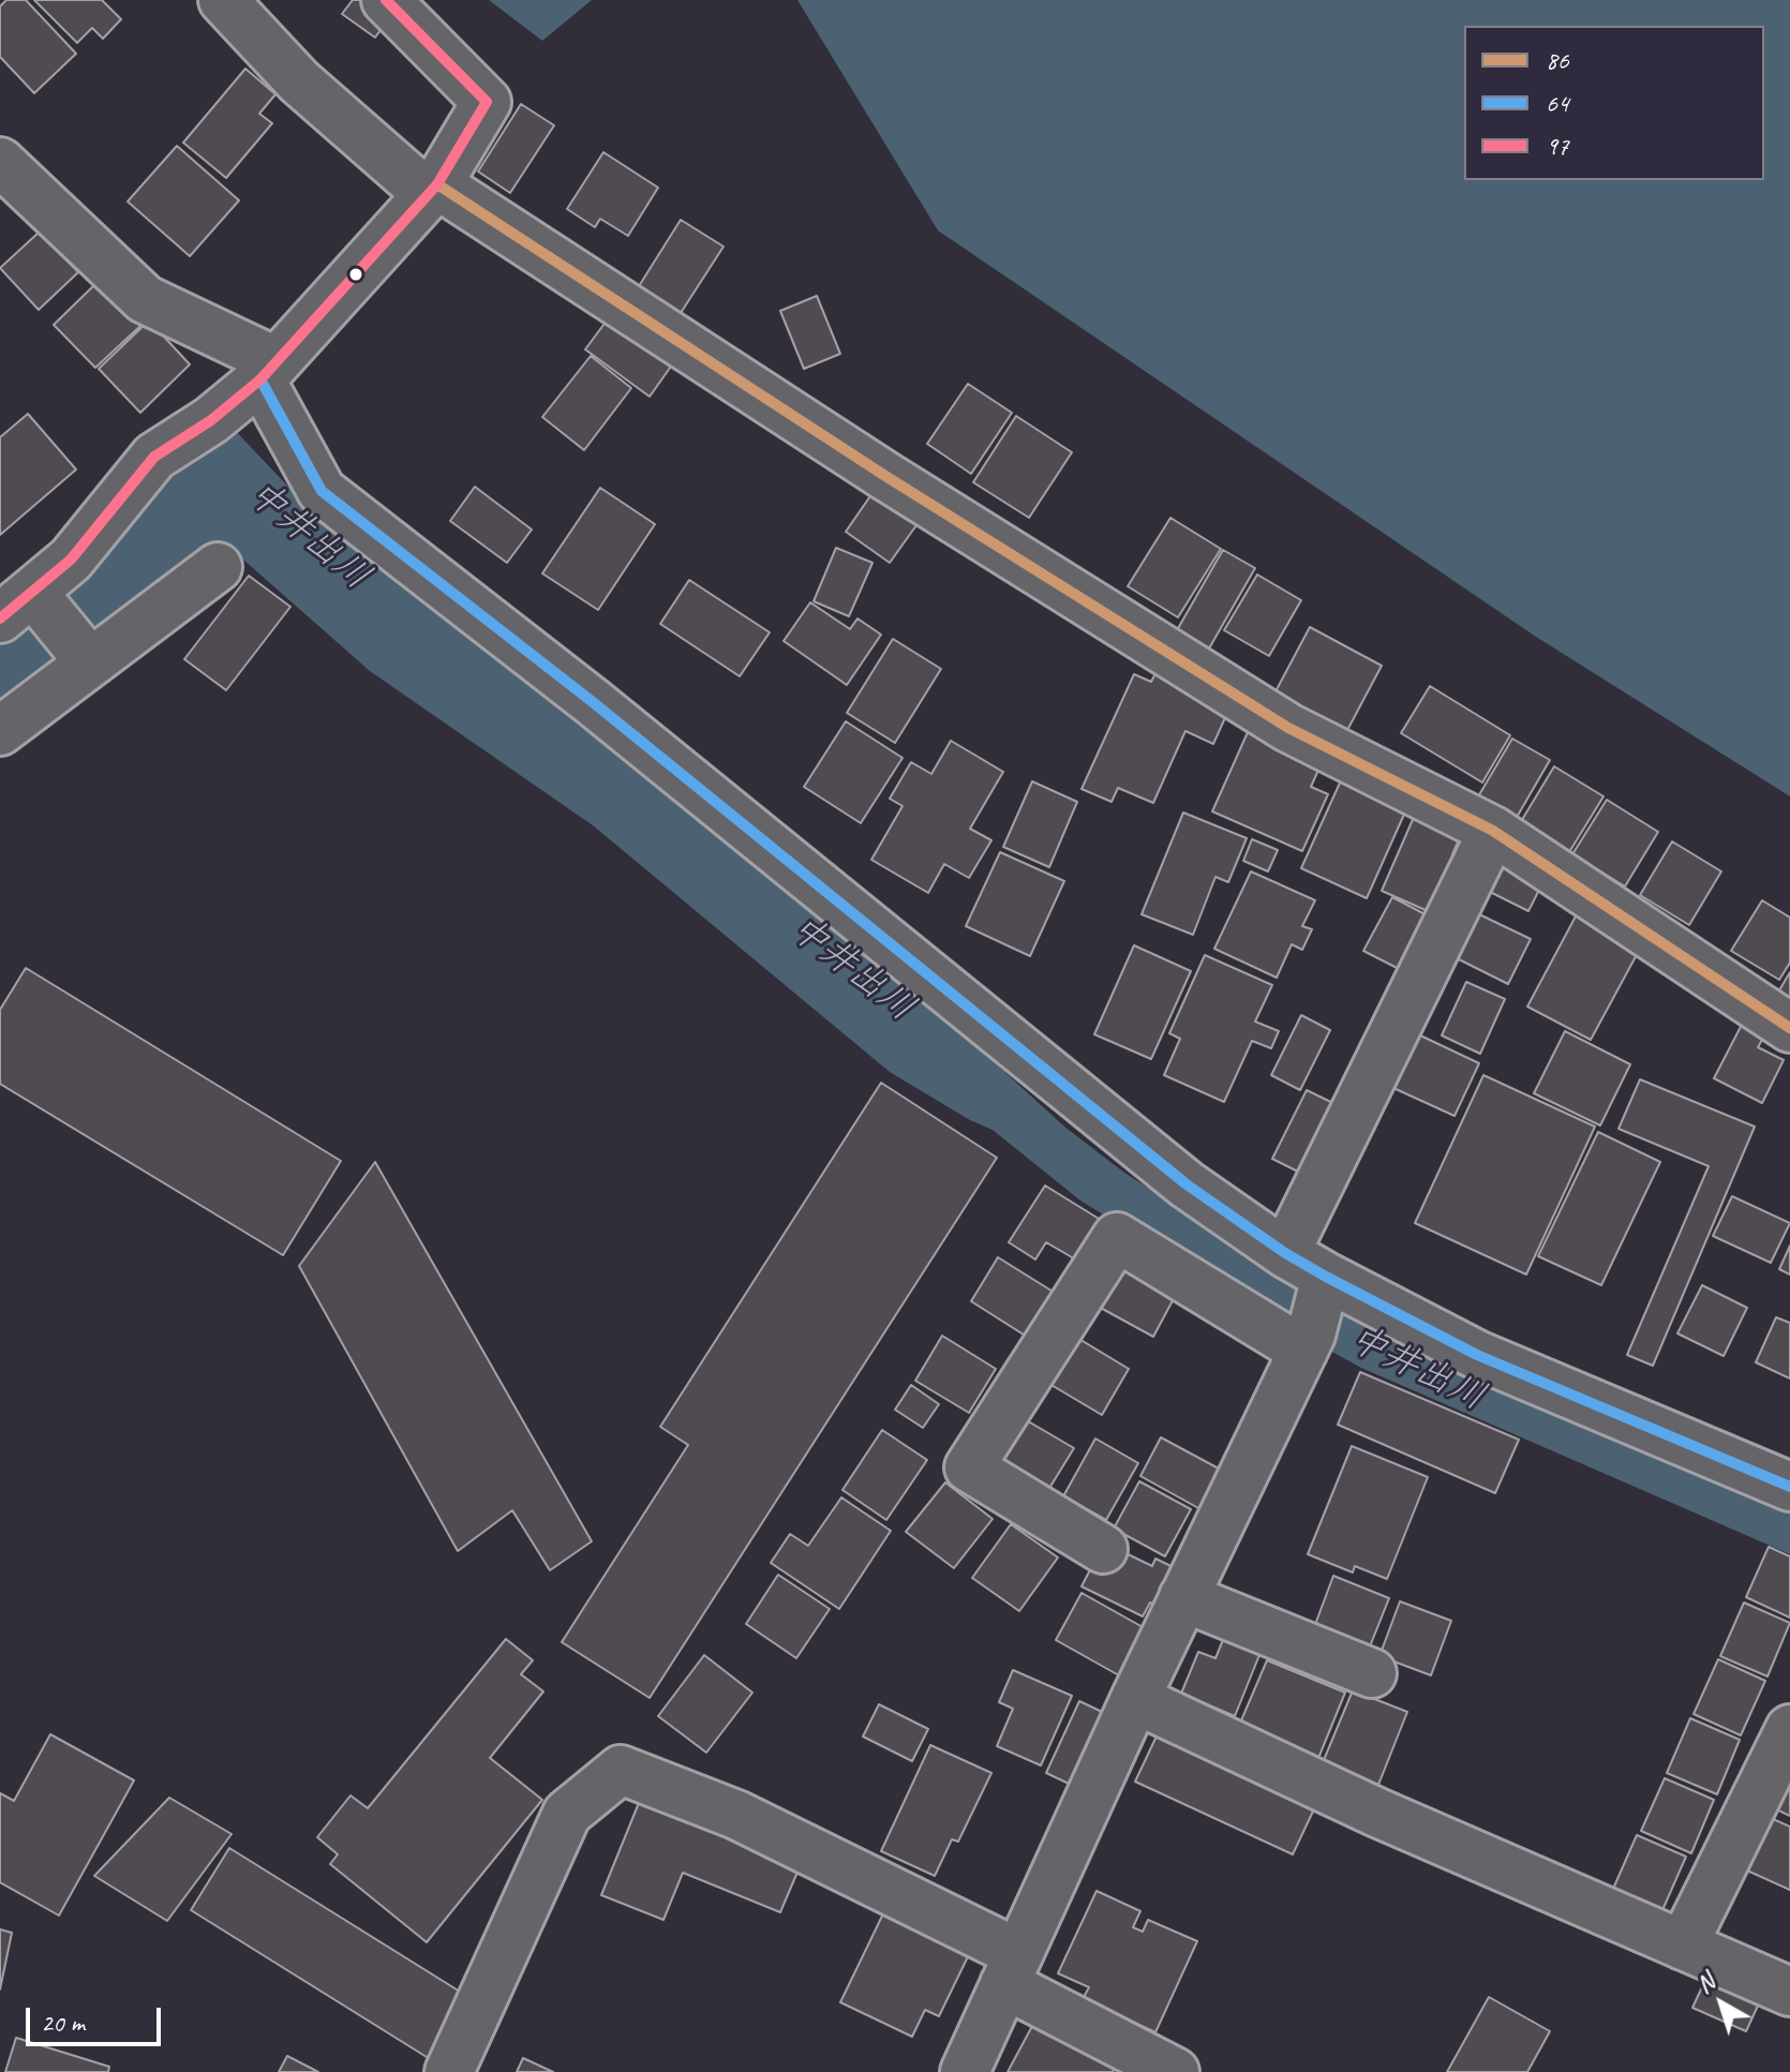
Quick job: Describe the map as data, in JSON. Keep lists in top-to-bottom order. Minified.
{"water":["中井出川"],"lines":["transit line 97","transit line 86","transit line 64"],"legend":["86","64","97"],"scale_bar":"20 m","north":"top left"}
